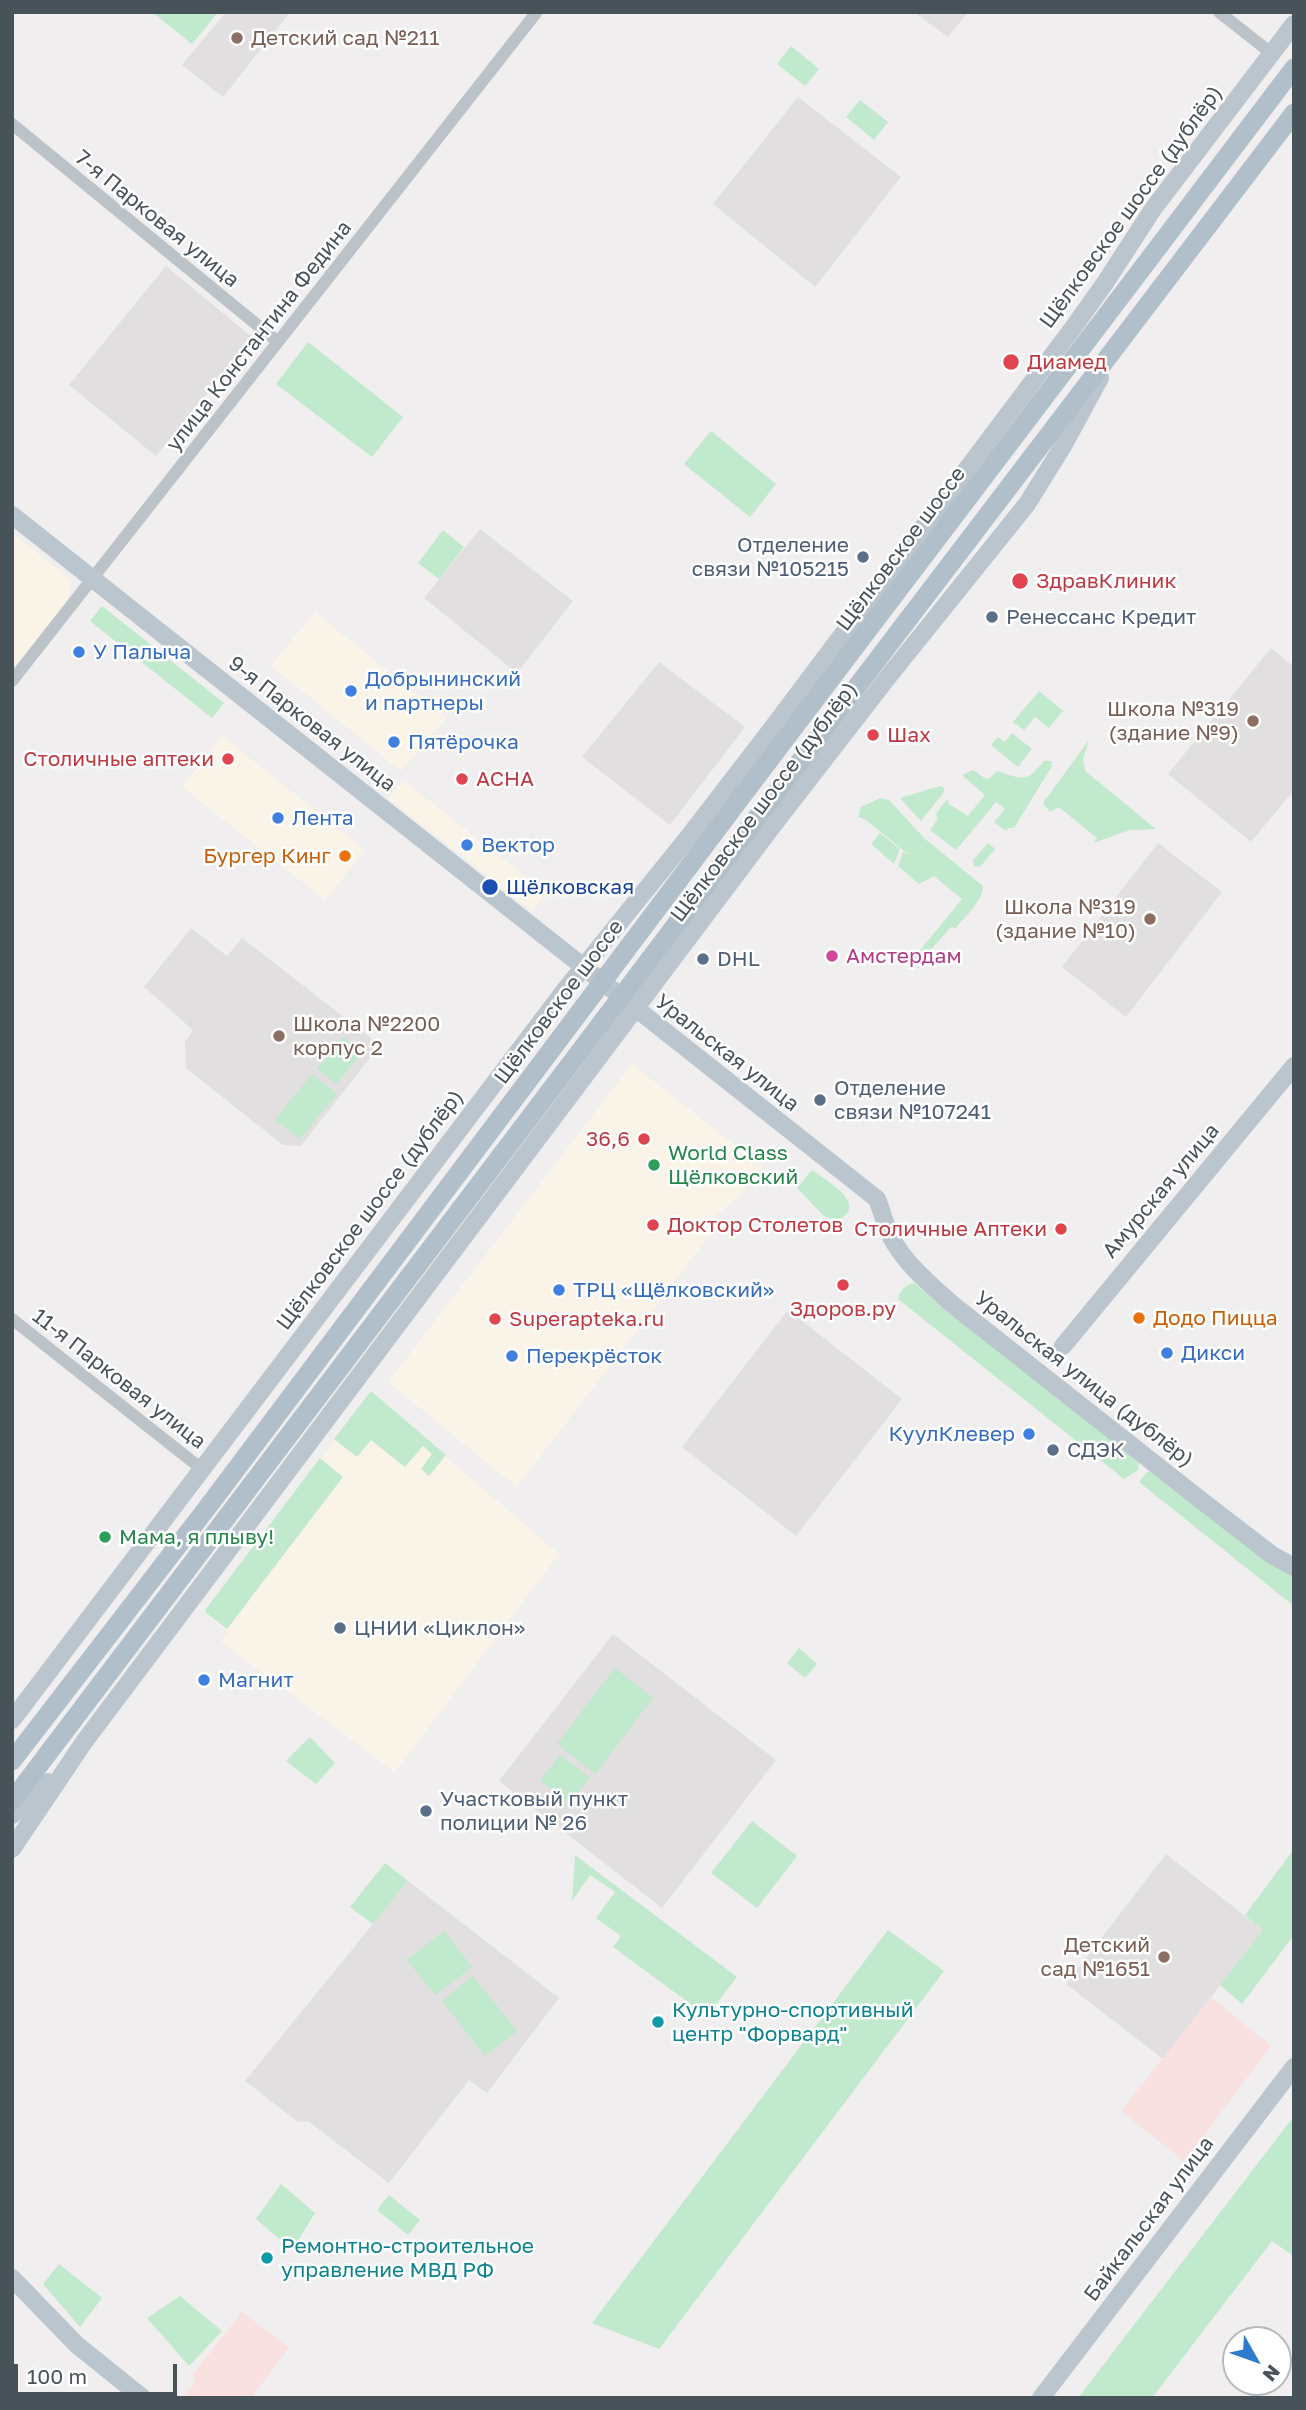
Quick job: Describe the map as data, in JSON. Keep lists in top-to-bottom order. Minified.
{"streets":{"main road":["Щёлковское шоссе (дублёр)","Щёлковское шоссе","9-я Парковая улица","Уральская улица","Амурская улица","Уральская улица (дублёр)","Байкальская улица"],"street":["7-я Парковая улица","улица Константина Федина","11-я Парковая улица"]},"crossings":[["Щёлковское шоссе (дублёр)","9-я Парковая улица"],["Щёлковское шоссе (дублёр)","Уральская улица"],["Щёлковское шоссе (дублёр)","11-я Парковая улица"],["7-я Парковая улица","улица Константина Федина"],["улица Константина Федина","9-я Парковая улица"],["9-я Парковая улица","Уральская улица"],["Уральская улица","Уральская улица (дублёр)"]],"places":["Детский сад №211","Диамед","Отделение связи №105215","ЗдравКлиник","Ренессанс Кредит","У Палыча","Добрынинский и партнеры","Школа №319 (здание №9)","Шах","Пятёрочка","Столичные аптеки","АСНА","Лента","Вектор","Бургер Кинг","Щёлковская","Школа №319 (здание №10)","Амстердам","DHL","Школа №2200 корпус 2","Отделение связи №107241","36,6","World Class Щёлковский","Доктор Столетов","Столичные Аптеки","Здоров.ру","ТРЦ «Щёлковский»","Додо Пицца","Superapteka.ru","Дикси","Перекрёсток","КуулКлевер","СДЭК","Мама, я плыву!","ЦНИИ «Циклон»","Магнит","Участковый пункт полиции № 26","Детский сад №1651","Культурно-спортивный центр \"Форвард\"","Ремонтно-строительное управление МВД РФ"],"scale_bar":"100 m","north":"bottom right"}
